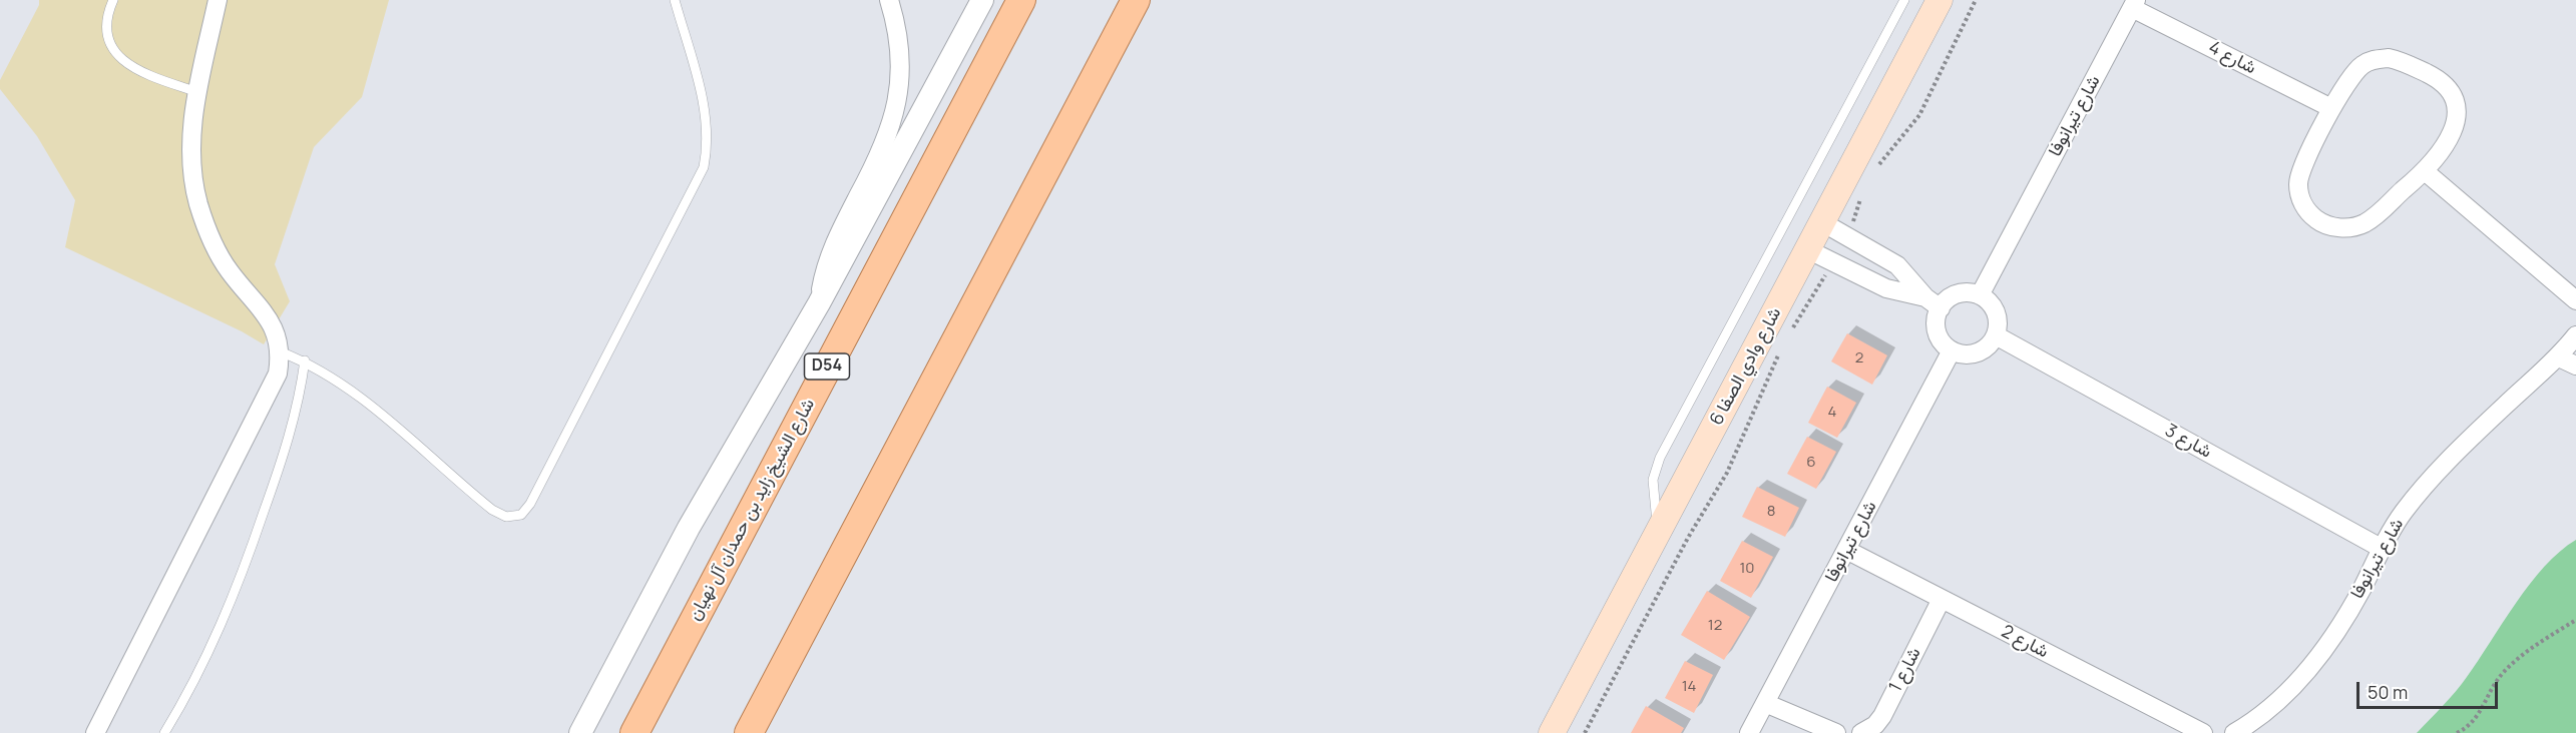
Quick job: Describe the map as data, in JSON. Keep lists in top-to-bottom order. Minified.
{"streets":{"main road":["D54","شارع وادي الصفا 6","شارع الشيخ زايد بن حمدان آل نهيان"],"street":["شارع 4","شارع تيرانوفا","شارع 3","شارع 2","شارع 1"]},"crossings":[["شارع 4","شارع تيرانوفا"],["شارع تيرانوفا","شارع 3"],["شارع تيرانوفا","شارع 2"],["شارع 2","شارع 1"]],"house_numbers":["2","4","6","8","10","12","14"],"scale_bar":"50 m"}
